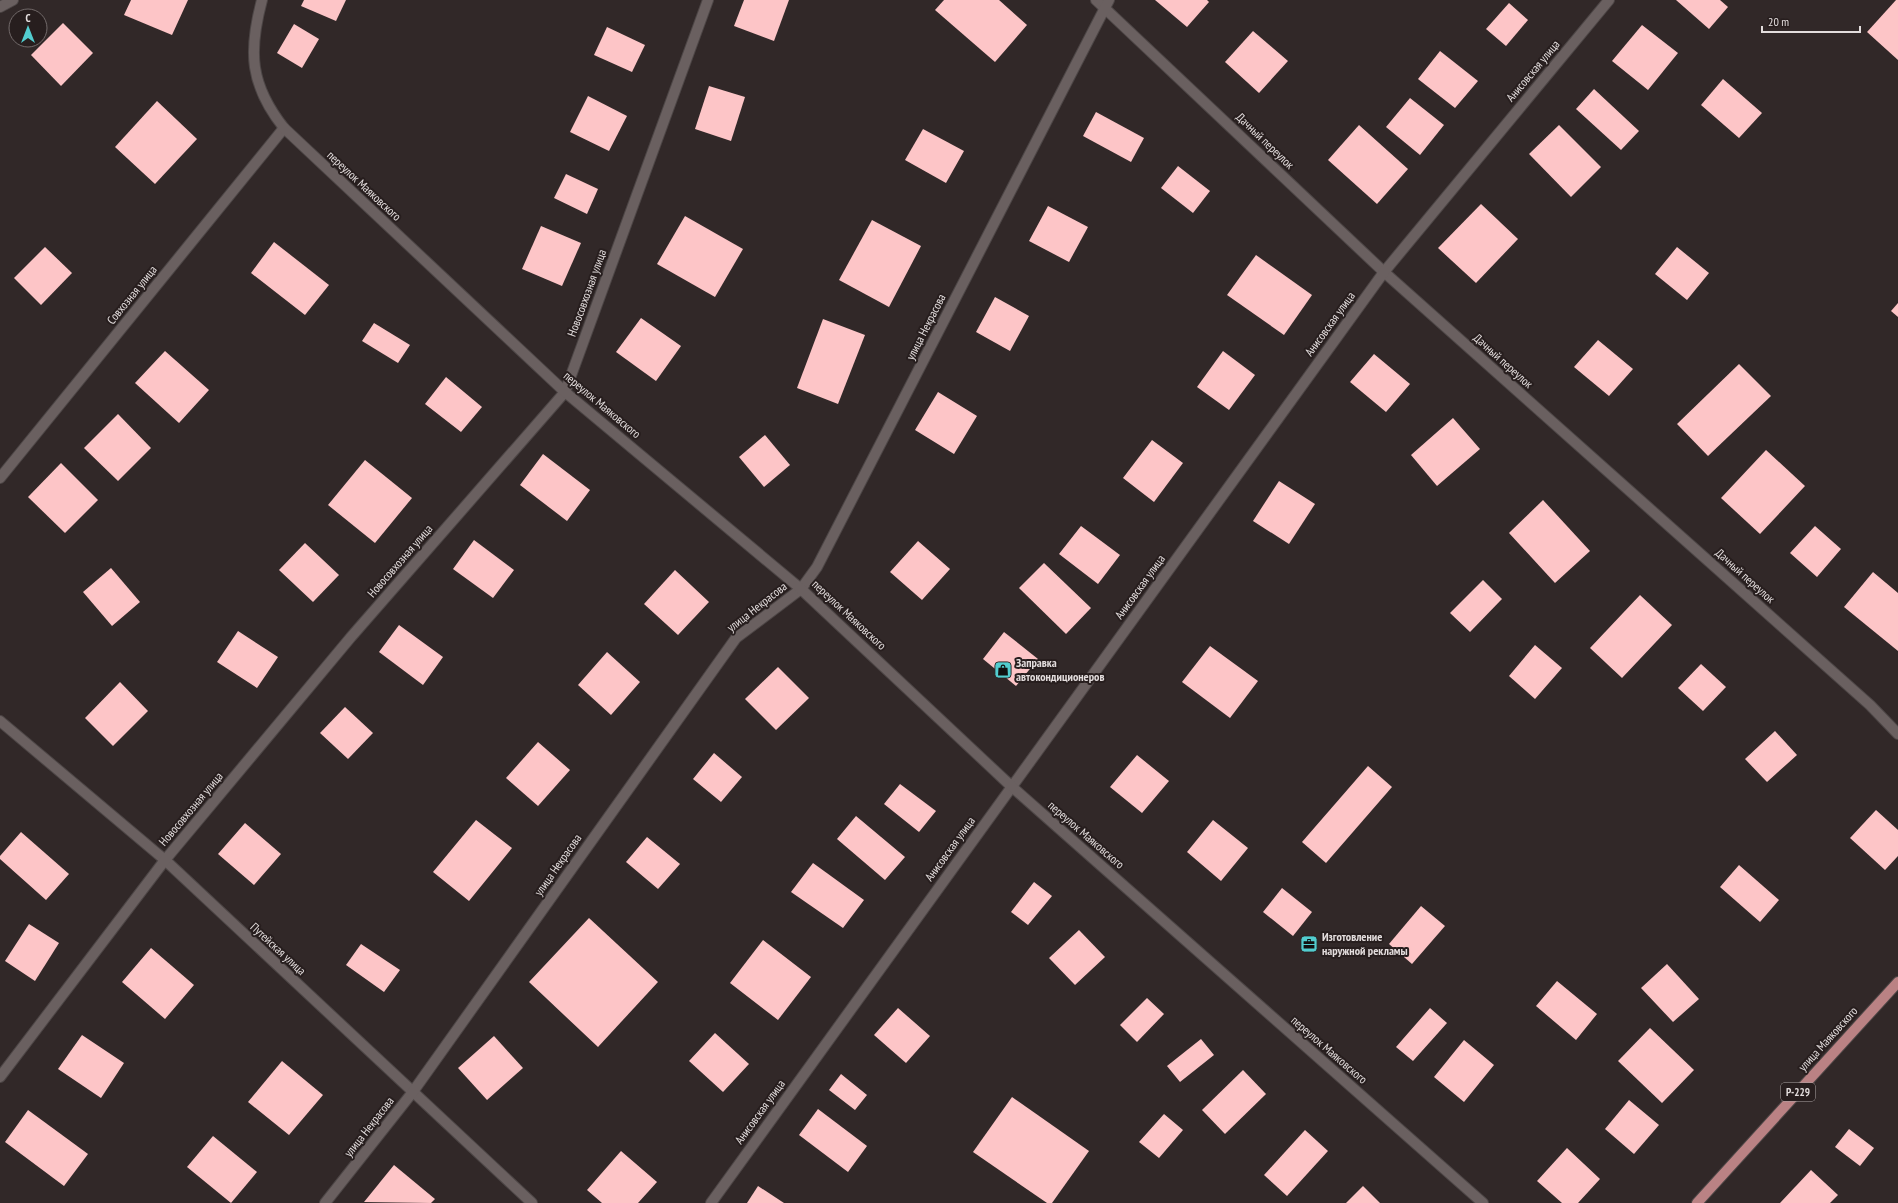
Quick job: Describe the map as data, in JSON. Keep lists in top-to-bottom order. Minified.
{"streets":{"main road":["улица Маяковского","Р-229"],"street":["Анисовская улица","Дачный переулок","переулок Маяковского","Новосовхозная улица","Совхозная улица","улица Некрасова","Путейская улица"]},"crossings":[["Анисовская улица","Дачный переулок"],["Анисовская улица","переулок Маяковского"],["Дачный переулок","улица Некрасова"],["переулок Маяковского","Новосовхозная улица"],["переулок Маяковского","Совхозная улица"],["переулок Маяковского","улица Некрасова"],["Новосовхозная улица","Путейская улица"],["улица Некрасова","Путейская улица"]],"places":{"shop":["Заправка автокондиционеров"],"office":["Изготовление наружной рекламы"]},"scale_bar":"20 m","north":"top"}
